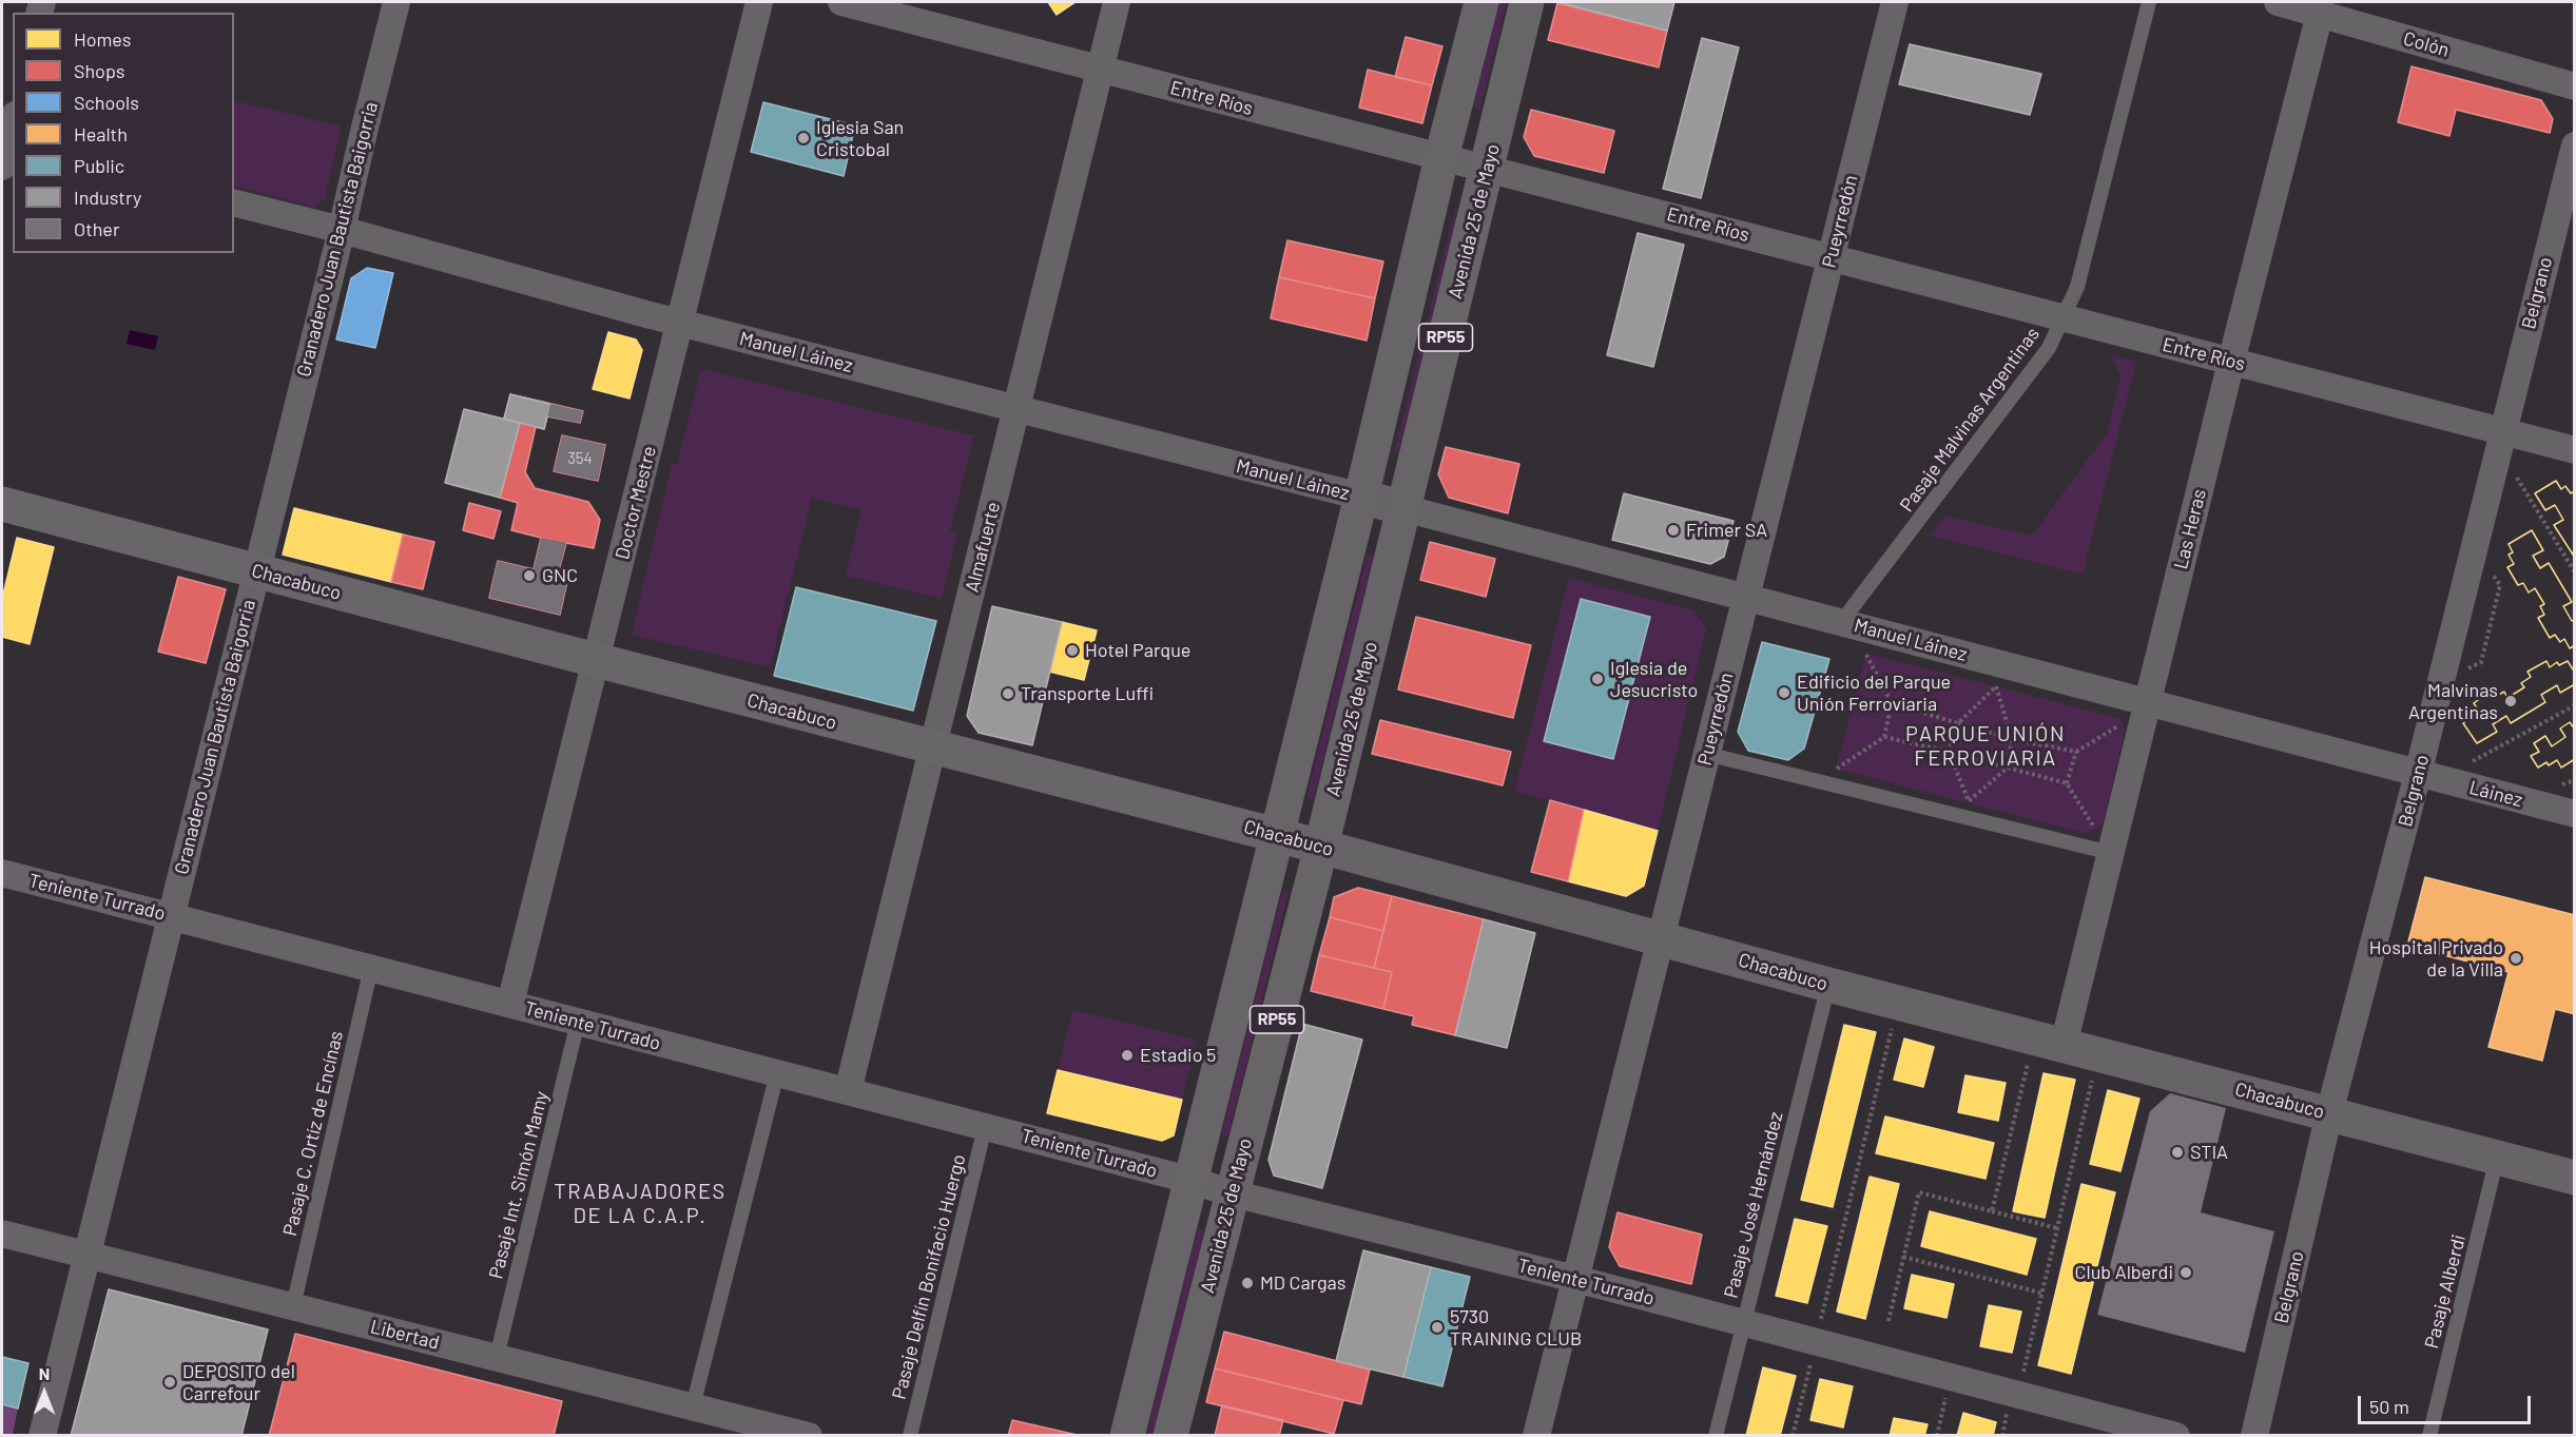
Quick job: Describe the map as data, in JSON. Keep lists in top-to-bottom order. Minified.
{"streets":{"main road":["Avenida 25 de Mayo","RP55","Chacabuco"],"street":["Colón","Entre Ríos","Pueyrredón","Granadero Juan Bautista Baigorria","Belgrano","Manuel Láinez","Doctor Mestre","Las Heras","Almafuerte","Láinez","Teniente Turrado","Libertad"],"lane":["Pasaje Malvinas Argentinas","Pasaje C. Ortíz de Encínas","Pasaje Int. Simón Mamy","Pasaje José Hernández","Pasaje Delfín Bonifacio Huergo","Pasaje Alberdi"]},"crossings":[["Colón","Las Heras"],["Entre Ríos","Avenida 25 de Mayo"],["Entre Ríos","Pueyrredón"],["Entre Ríos","Belgrano"],["Entre Ríos","RP55"],["Entre Ríos","Pasaje Malvinas Argentinas"],["Entre Ríos","Las Heras"],["Entre Ríos","Almafuerte"],["Avenida 25 de Mayo","Manuel Láinez"],["Avenida 25 de Mayo","Chacabuco"],["Avenida 25 de Mayo","Teniente Turrado"],["Pueyrredón","Manuel Láinez"],["Pueyrredón","Chacabuco"],["Pueyrredón","Teniente Turrado"],["Granadero Juan Bautista Baigorria","Manuel Láinez"],["Granadero Juan Bautista Baigorria","Chacabuco"],["Granadero Juan Bautista Baigorria","Teniente Turrado"],["Granadero Juan Bautista Baigorria","Libertad"],["Belgrano","Manuel Láinez"],["Belgrano","Chacabuco"],["Belgrano","Láinez"],["RP55","Manuel Láinez"],["RP55","Chacabuco"],["RP55","Teniente Turrado"],["Manuel Láinez","Pasaje Malvinas Argentinas"],["Manuel Láinez","Doctor Mestre"],["Manuel Láinez","Las Heras"],["Manuel Láinez","Almafuerte"],["Manuel Láinez","Láinez"],["Doctor Mestre","Chacabuco"],["Doctor Mestre","Teniente Turrado"],["Las Heras","Chacabuco"],["Almafuerte","Chacabuco"],["Almafuerte","Teniente Turrado"],["Chacabuco","Pasaje José Hernández"],["Chacabuco","Pasaje Alberdi"],["Teniente Turrado","Pasaje C. Ortíz de Encínas"],["Teniente Turrado","Pasaje Int. Simón Mamy"],["Teniente Turrado","Pasaje José Hernández"],["Teniente Turrado","Pasaje Delfín Bonifacio Huergo"],["Pasaje C. Ortíz de Encínas","Libertad"],["Pasaje Int. Simón Mamy","Libertad"]],"districts":["PARQUE UNIÓN FERROVIARIA","TRABAJADORES DE LA C.A.P."],"places":["Iglesia San Cristobal","Frimer SA","GNC","Hotel Parque","Iglesia de Jesucristo","Edificio del Parque Unión Ferroviaria","Transporte Luffi","Malvinas Argentinas","Hospital Privado de la Villa","Estadio 5","STIA","Club Alberdi","MD Cargas","5730 TRAINING CLUB","DEPOSITO del Carrefour"],"house_numbers":["354"],"legend":["Homes","Shops","Schools","Health","Public","Industry","Other"],"scale_bar":"50 m","north":"top"}
